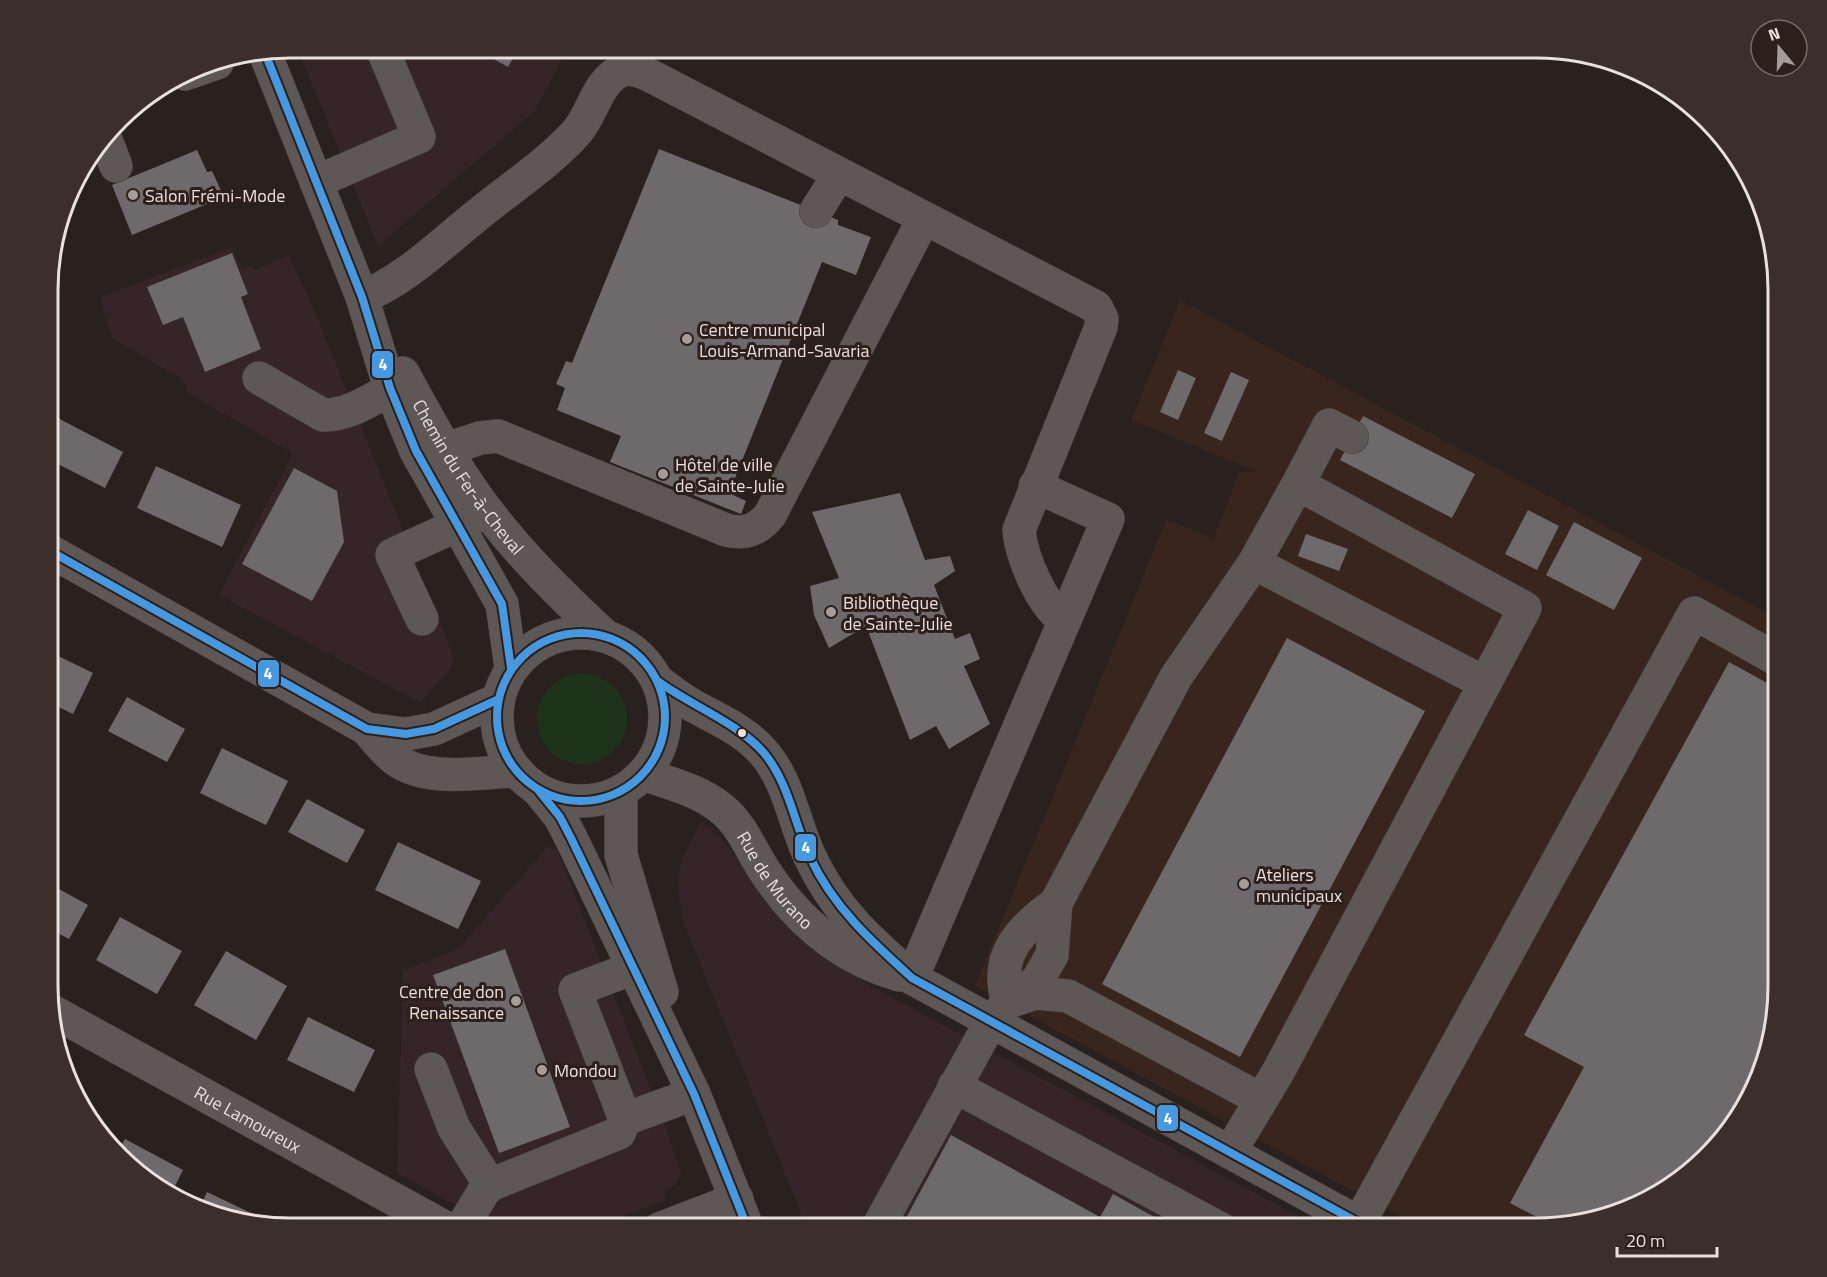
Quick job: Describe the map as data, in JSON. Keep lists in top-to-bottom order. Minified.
{"streets":{"street":["Chemin du Fer-à-Cheval","Rue de Murano","Rue Lamoureux"]},"crossings":[["Chemin du Fer-à-Cheval","Rue de Murano"]],"places":["Salon Frémi-Mode","Centre municipal Louis-Armand-Savaria","Hôtel de ville de Sainte-Julie","Bibliothèque de Sainte-Julie","Ateliers municipaux","Centre de don Renaissance","Mondou"],"lines":["transit line 4"],"scale_bar":"20 m","north":"top"}
